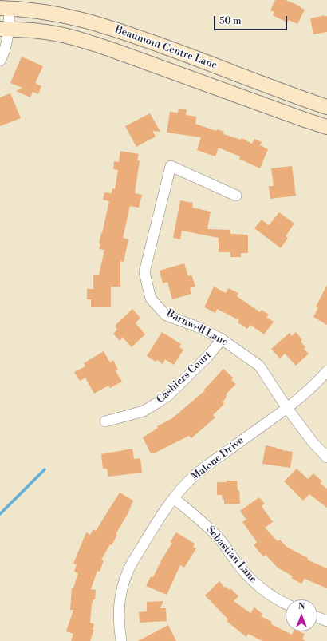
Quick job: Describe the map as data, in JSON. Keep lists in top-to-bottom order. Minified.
{"streets":{"street":["Beaumont Centre Lane","Barnwell Lane","Cashiers Court","Malone Drive","Sebastian Lane"]},"crossings":[["Barnwell Lane","Cashiers Court"],["Barnwell Lane","Malone Drive"],["Malone Drive","Sebastian Lane"]],"scale_bar":"50 m","north":"top"}
